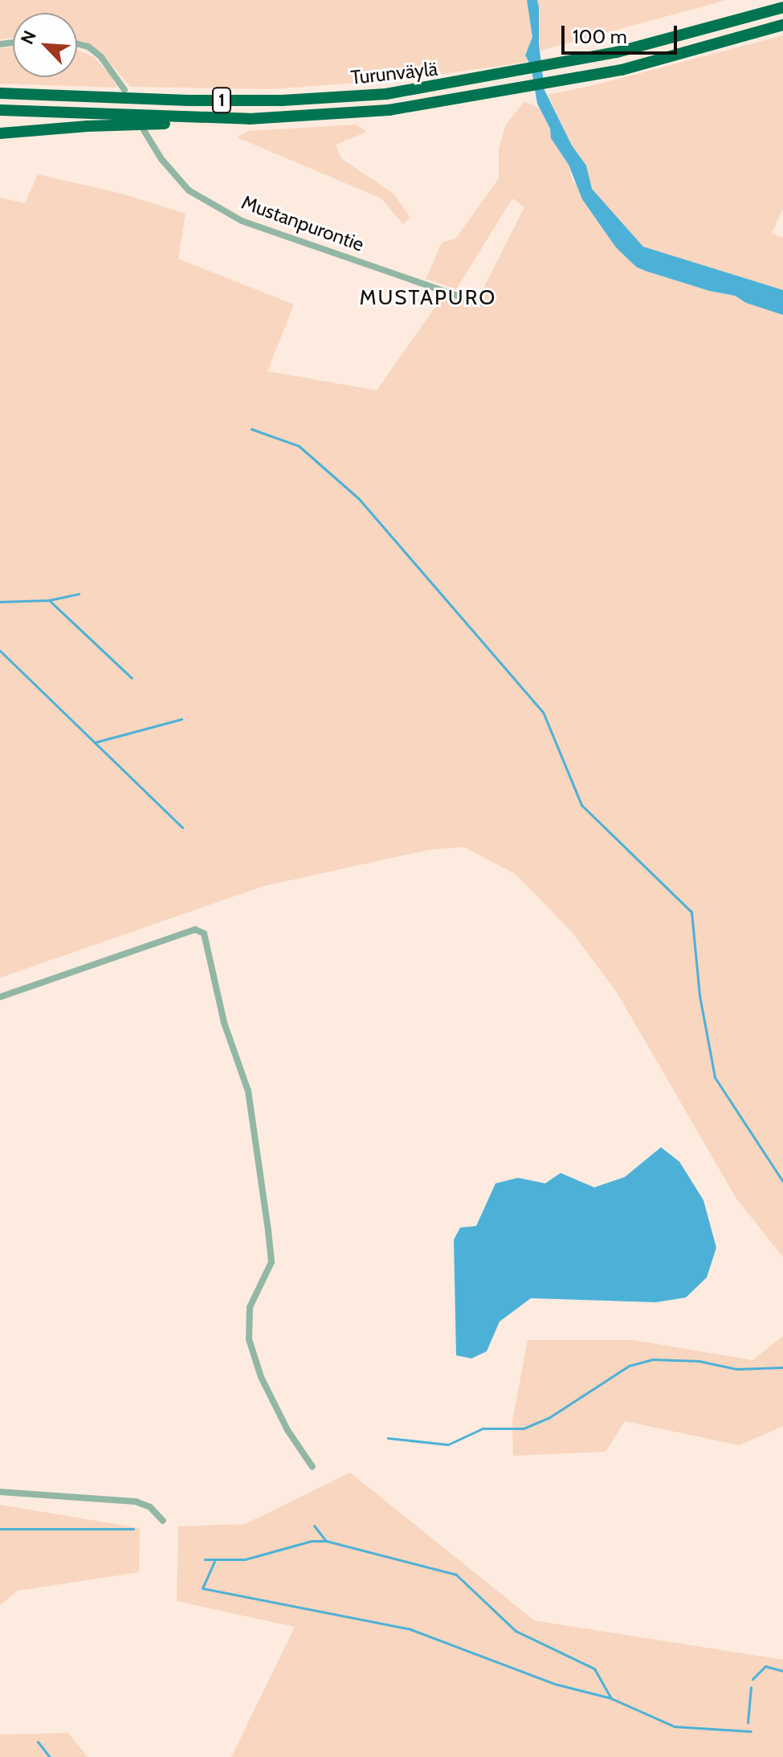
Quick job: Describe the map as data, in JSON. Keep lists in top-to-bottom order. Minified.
{"streets":{"highway":["Turunväylä","1"],"street":["Mustanpurontie"]},"districts":["MUSTAPURO"],"scale_bar":"100 m","north":"top left"}
